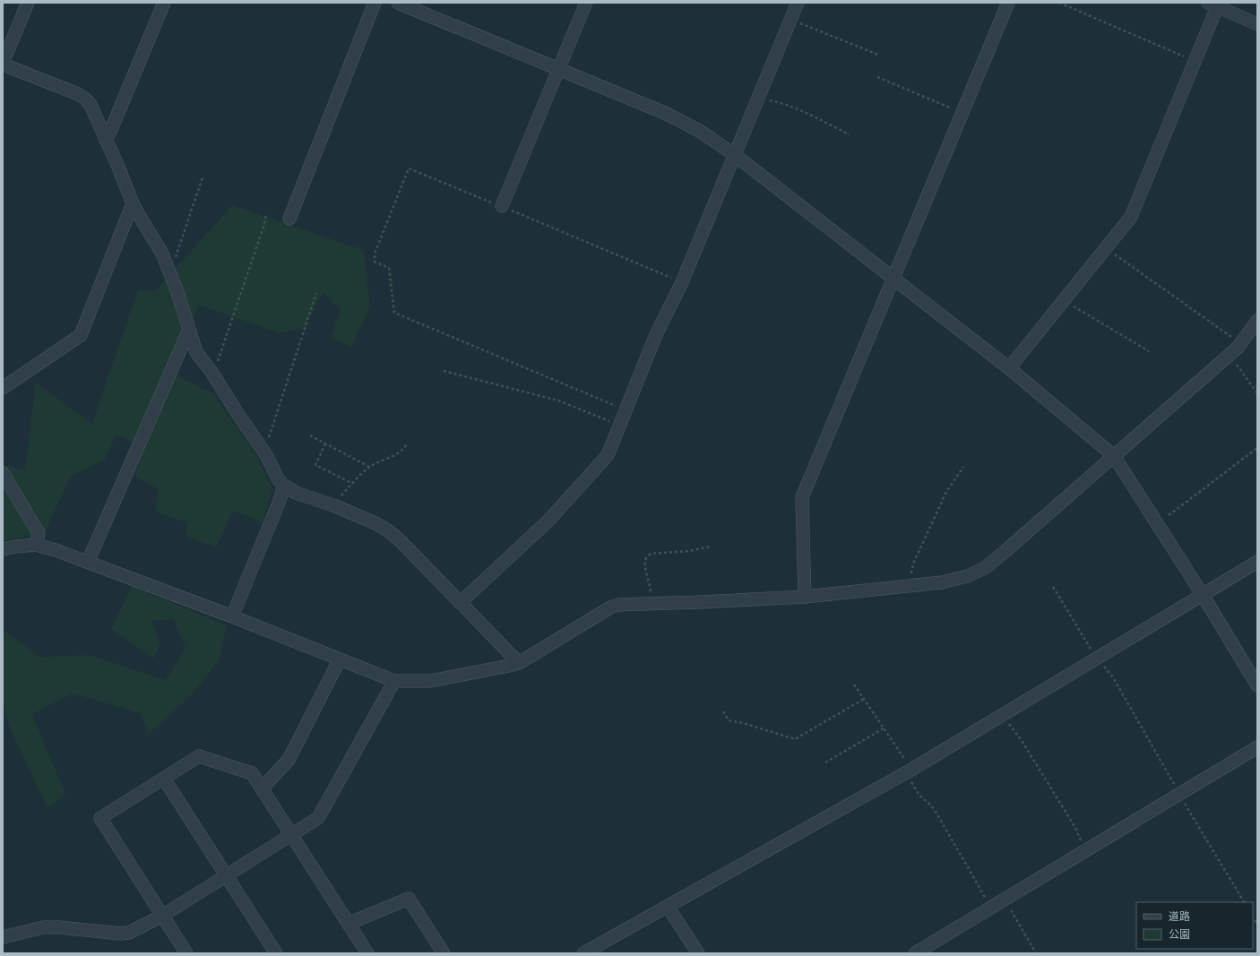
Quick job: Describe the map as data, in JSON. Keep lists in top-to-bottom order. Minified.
{"legend":["道路","公園"]}
